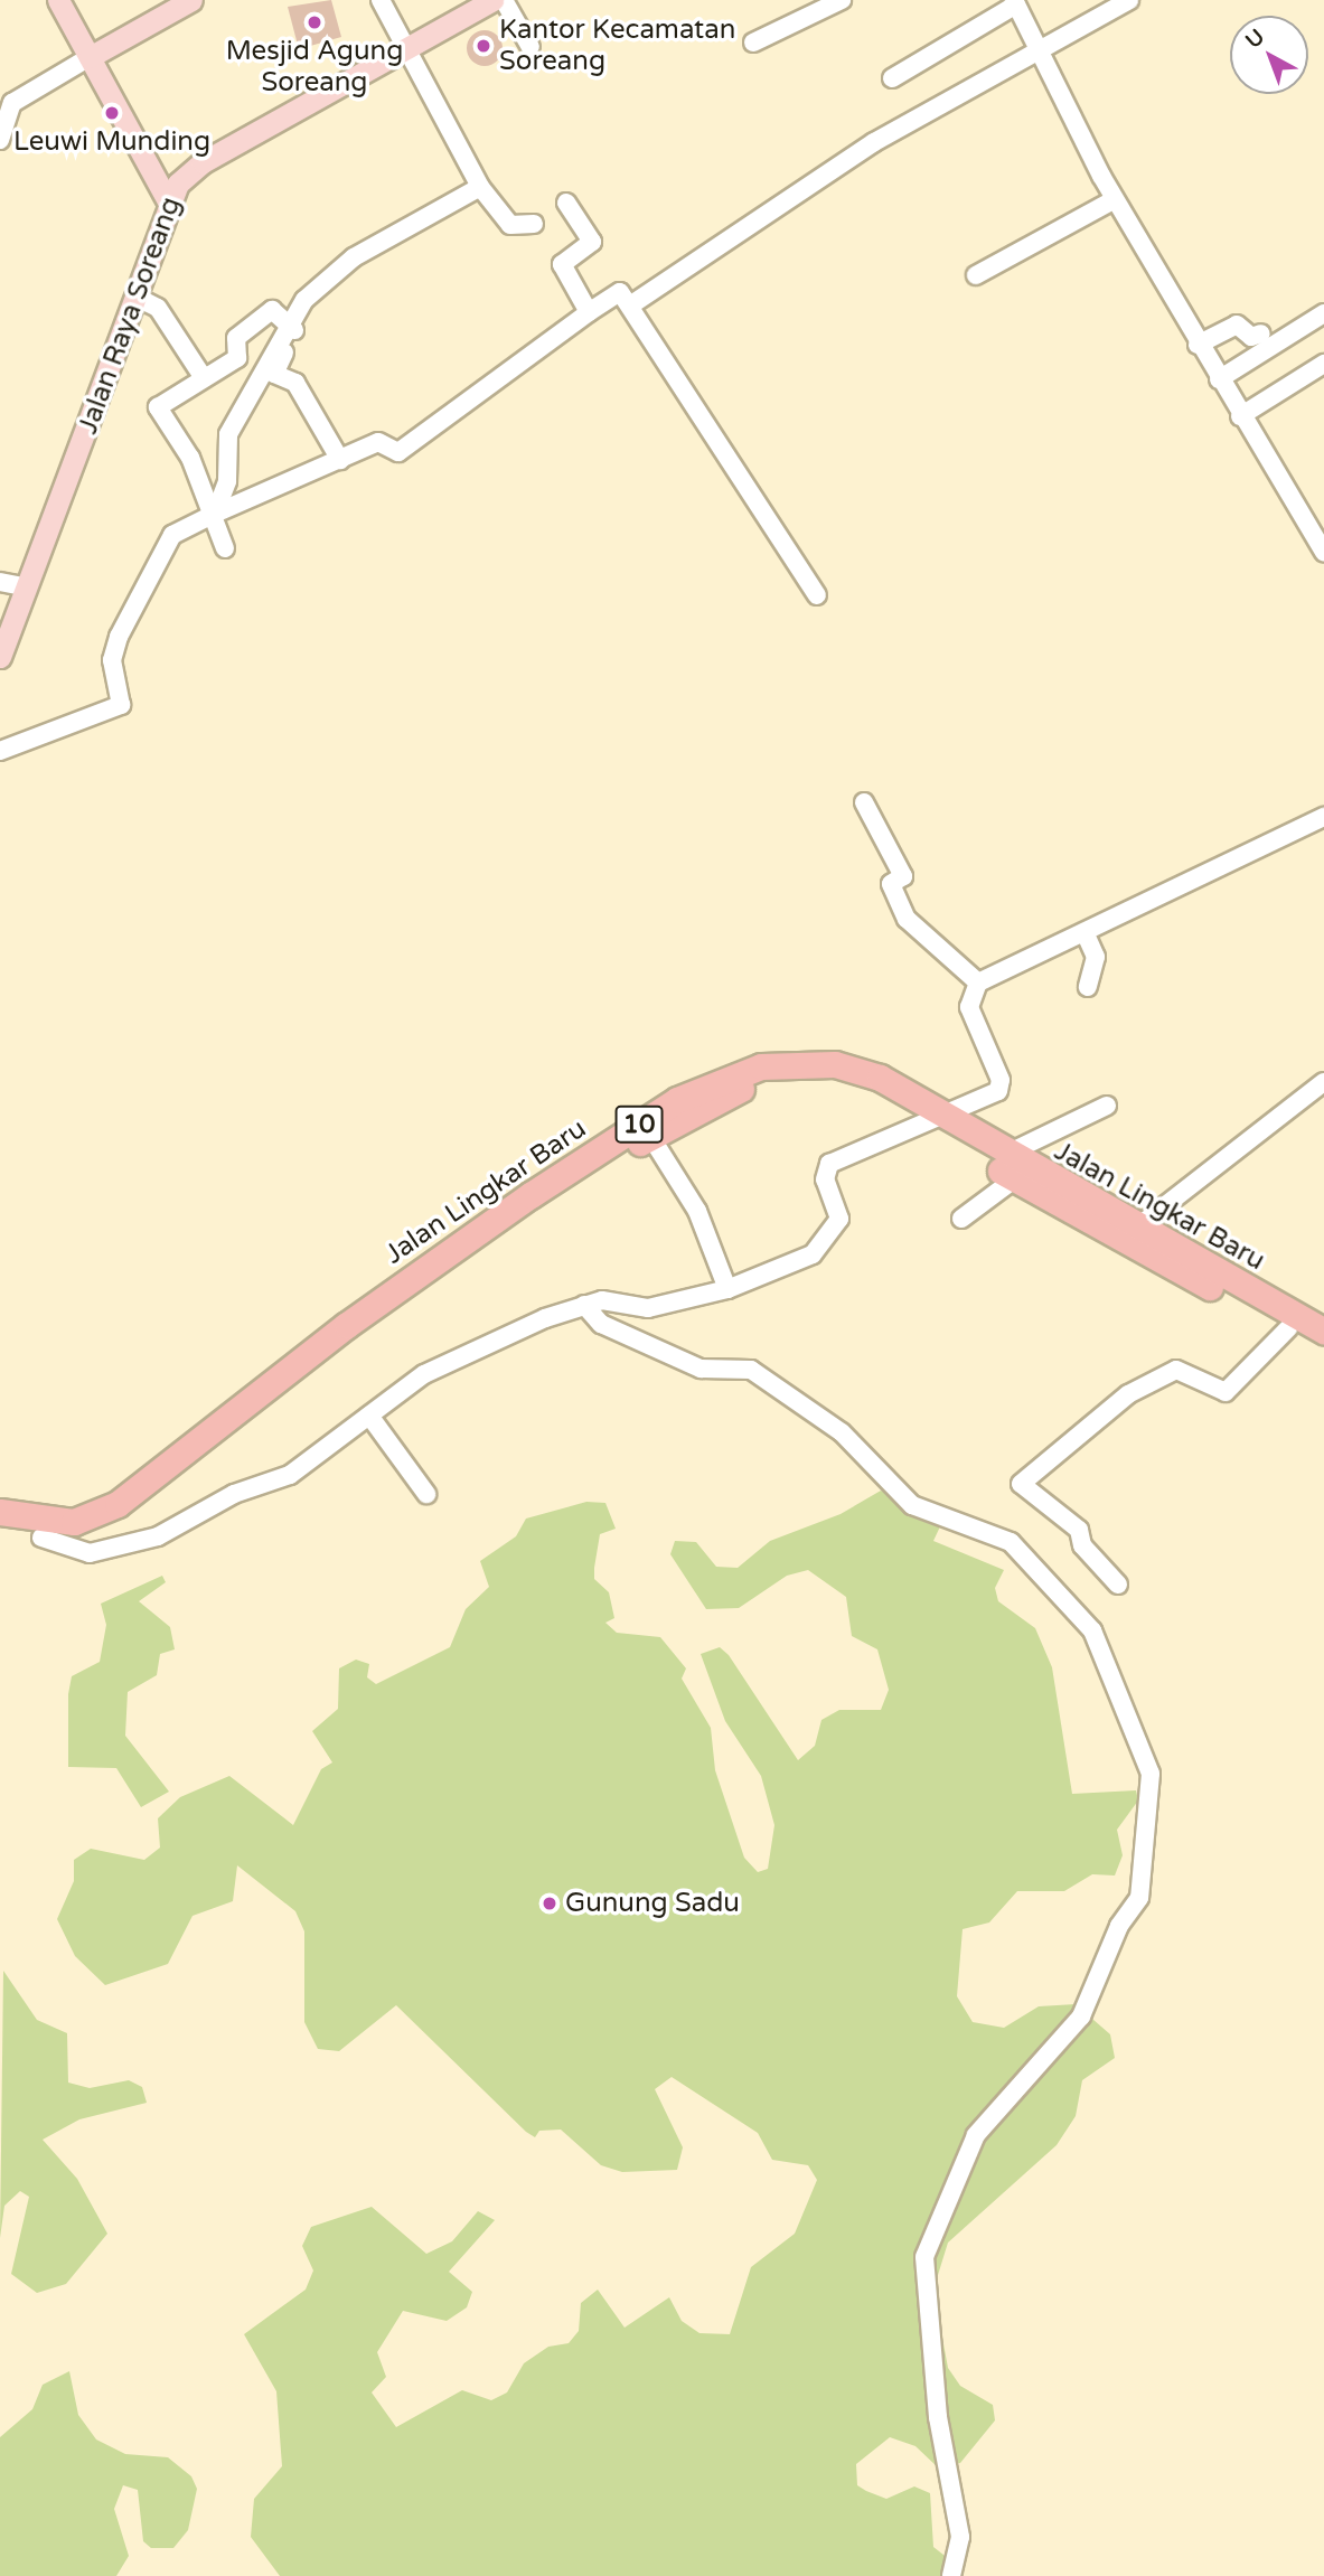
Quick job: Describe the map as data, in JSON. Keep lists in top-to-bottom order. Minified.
{"streets":{"highway":["10","Jalan Lingkar Baru"],"main road":["Jalan Raya Soreang"]},"places":["Mesjid Agung Soreang","Kantor Kecamatan Soreang","Leuwi Munding","Gunung Sadu"],"north":"top left"}
